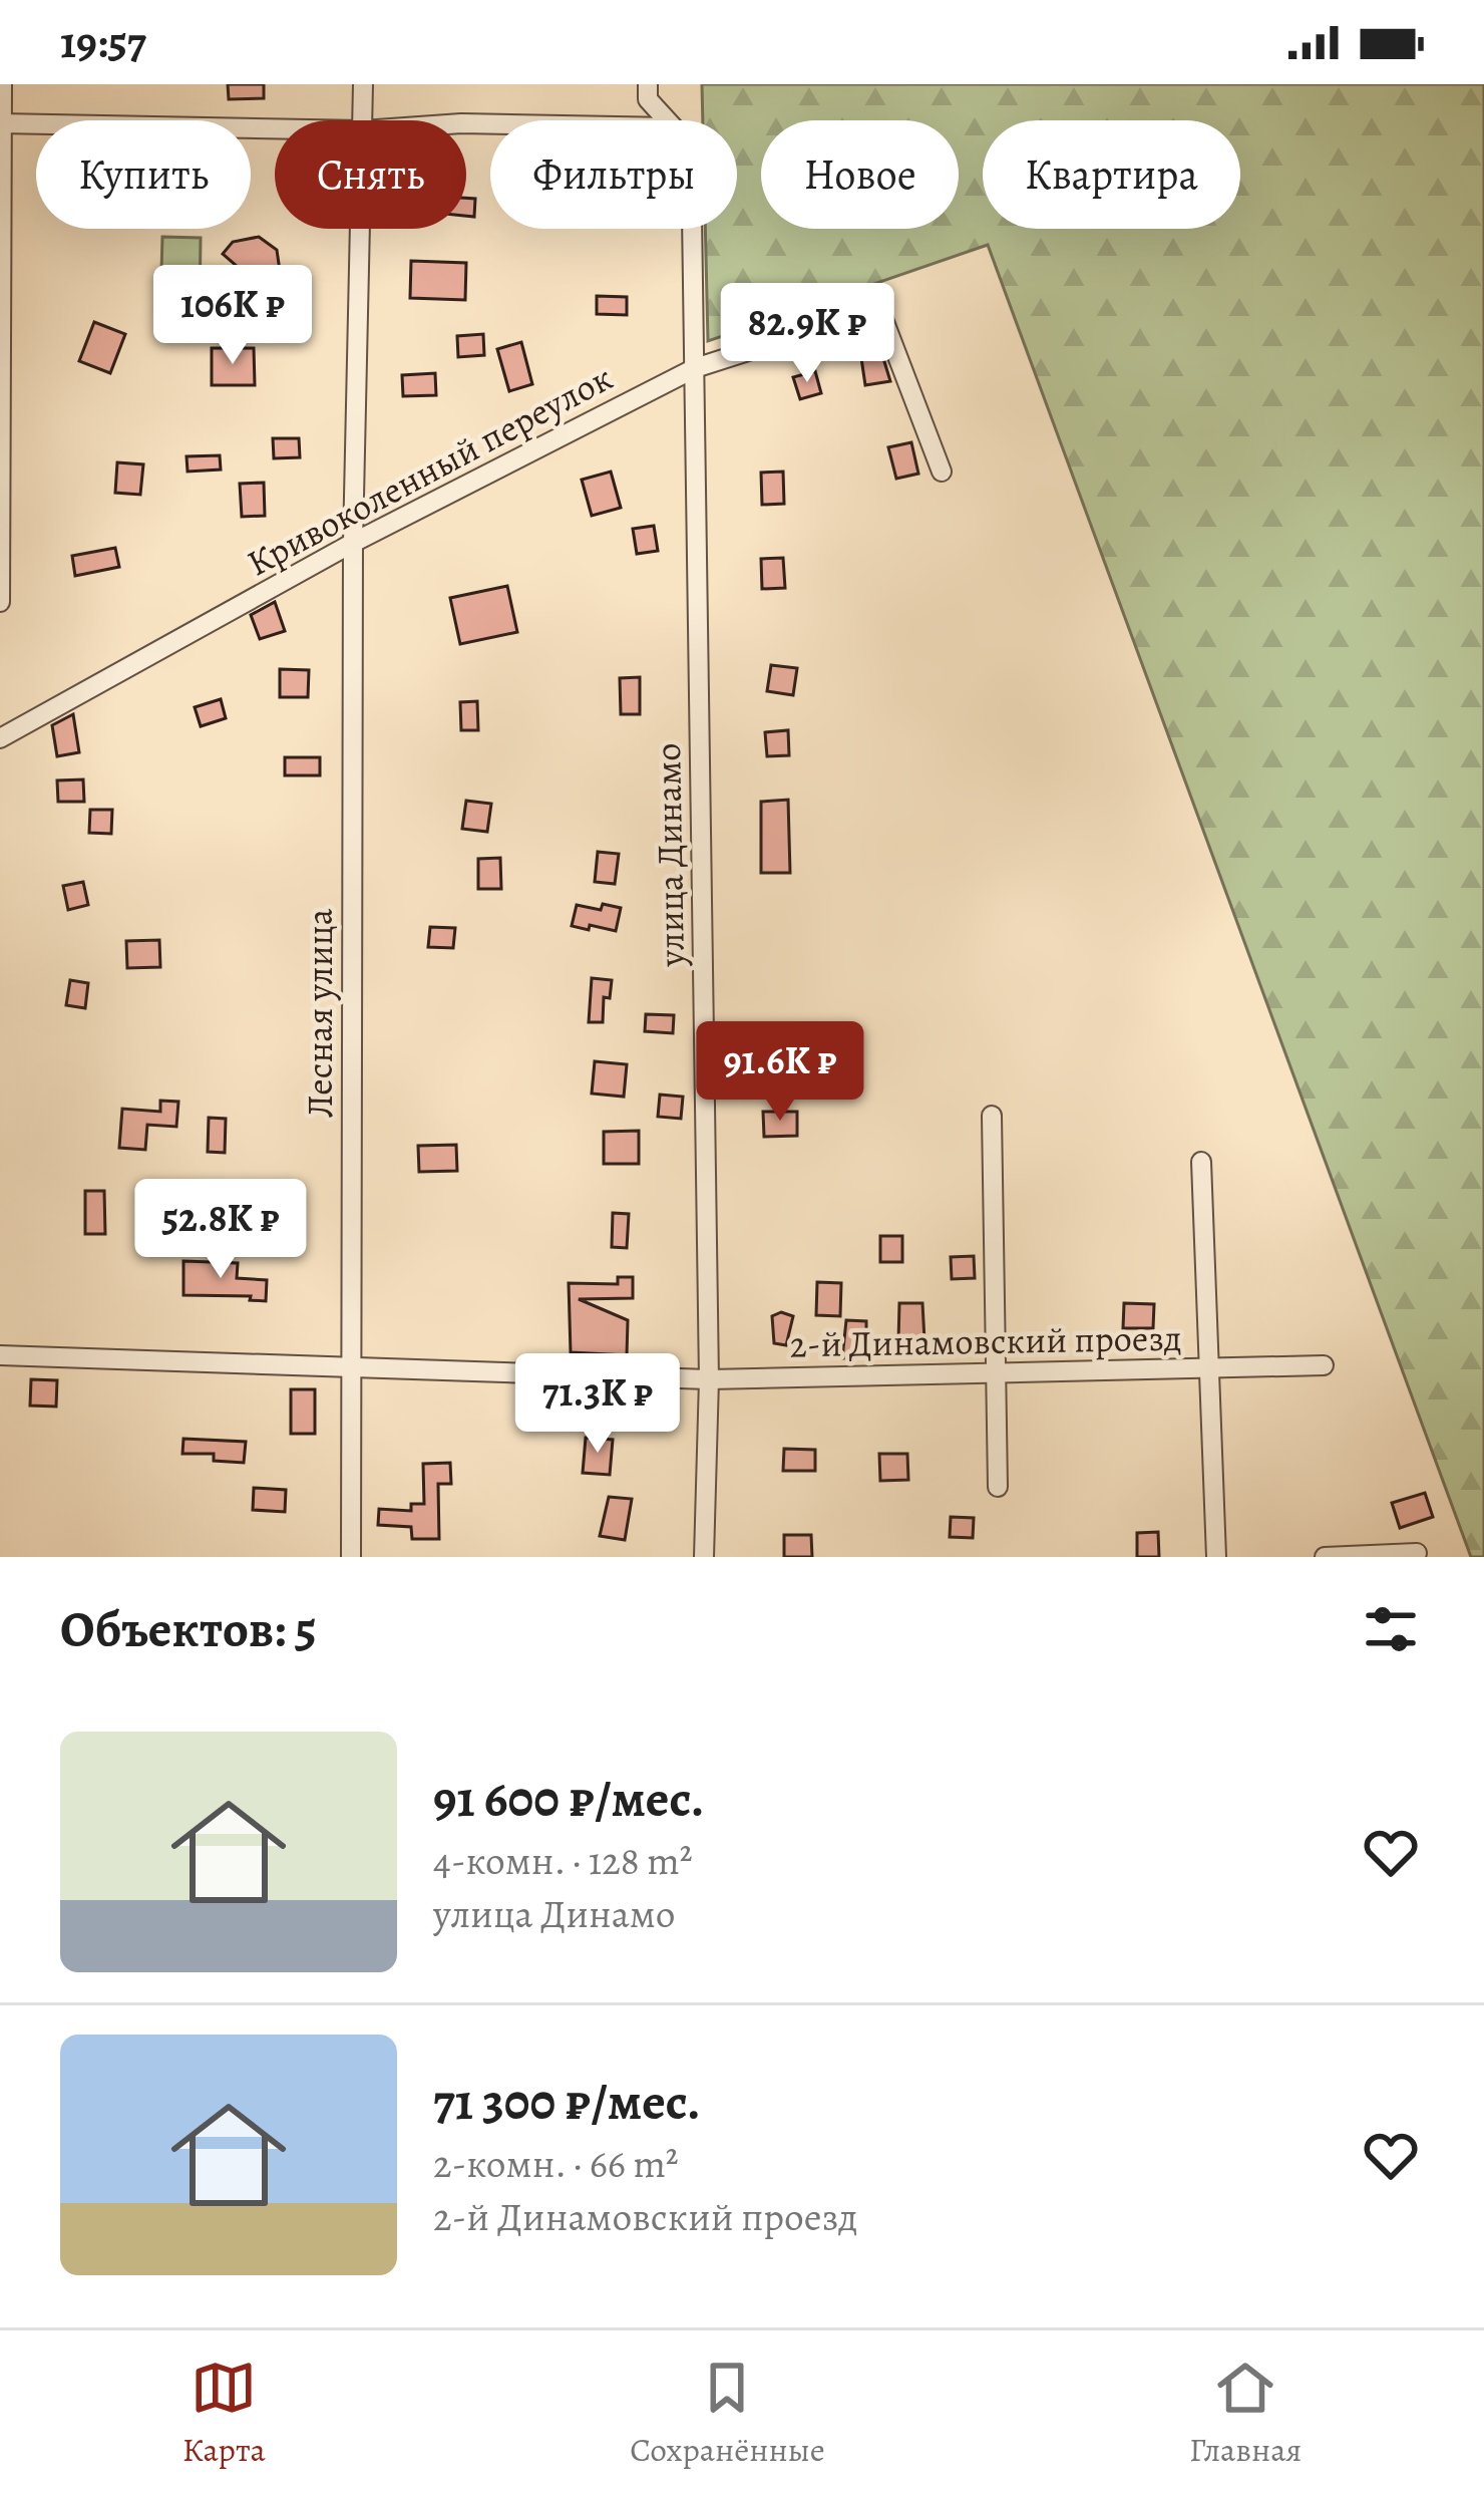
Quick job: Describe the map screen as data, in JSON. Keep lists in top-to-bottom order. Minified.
{"streets":{"street":["Кривоколенный переулок","улица Динамо","Лесная улица","2-й Динамовский проезд"]},"crossings":[["Кривоколенный переулок","улица Динамо"],["Кривоколенный переулок","Лесная улица"],["улица Динамо","2-й Динамовский проезд"],["Лесная улица","2-й Динамовский проезд"]],"page":{"status":"19:57","chip":["Купить","Снять","Фильтры","Новое","Квартира"],"price":["106K ₽","82.9K ₽","91.6K ₽","52.8K ₽","71.3K ₽"],"heading":"Объектов: 5","list":[{"name":"91 600 ₽/мес.","note":"4-комн. · 128 m² · улица Динамо"},{"name":"71 300 ₽/мес.","note":"2-комн. · 66 m² · 2-й Динамовский проезд"}],"tabs":["Карта","Сохранённые","Главная"]}}
